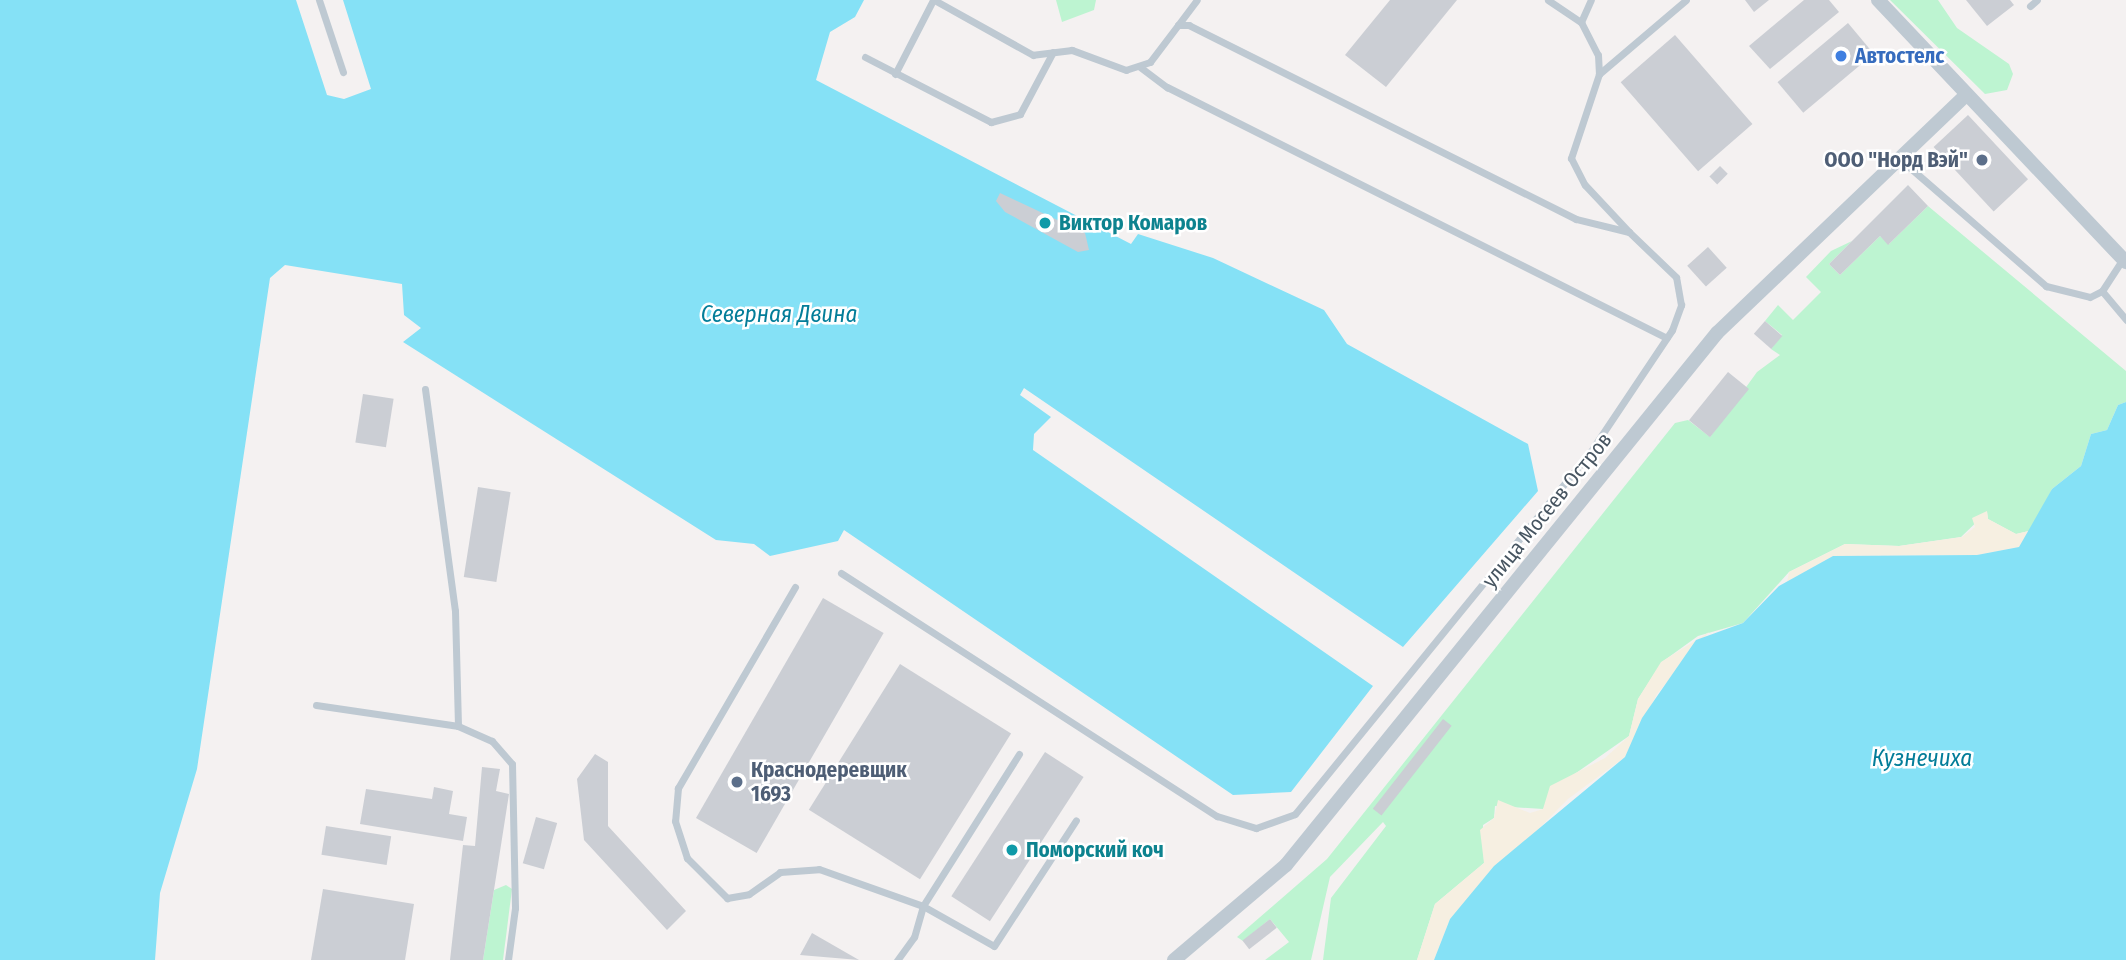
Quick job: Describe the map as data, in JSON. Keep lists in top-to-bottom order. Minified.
{"streets":{"street":["улица Мосеев Остров"]},"water":["Северная Двина","Кузнечиха"],"places":["Автостелс","ООО \"Норд Вэй\"","Виктор Комаров","Краснодеревщик 1693","Поморский коч"]}
